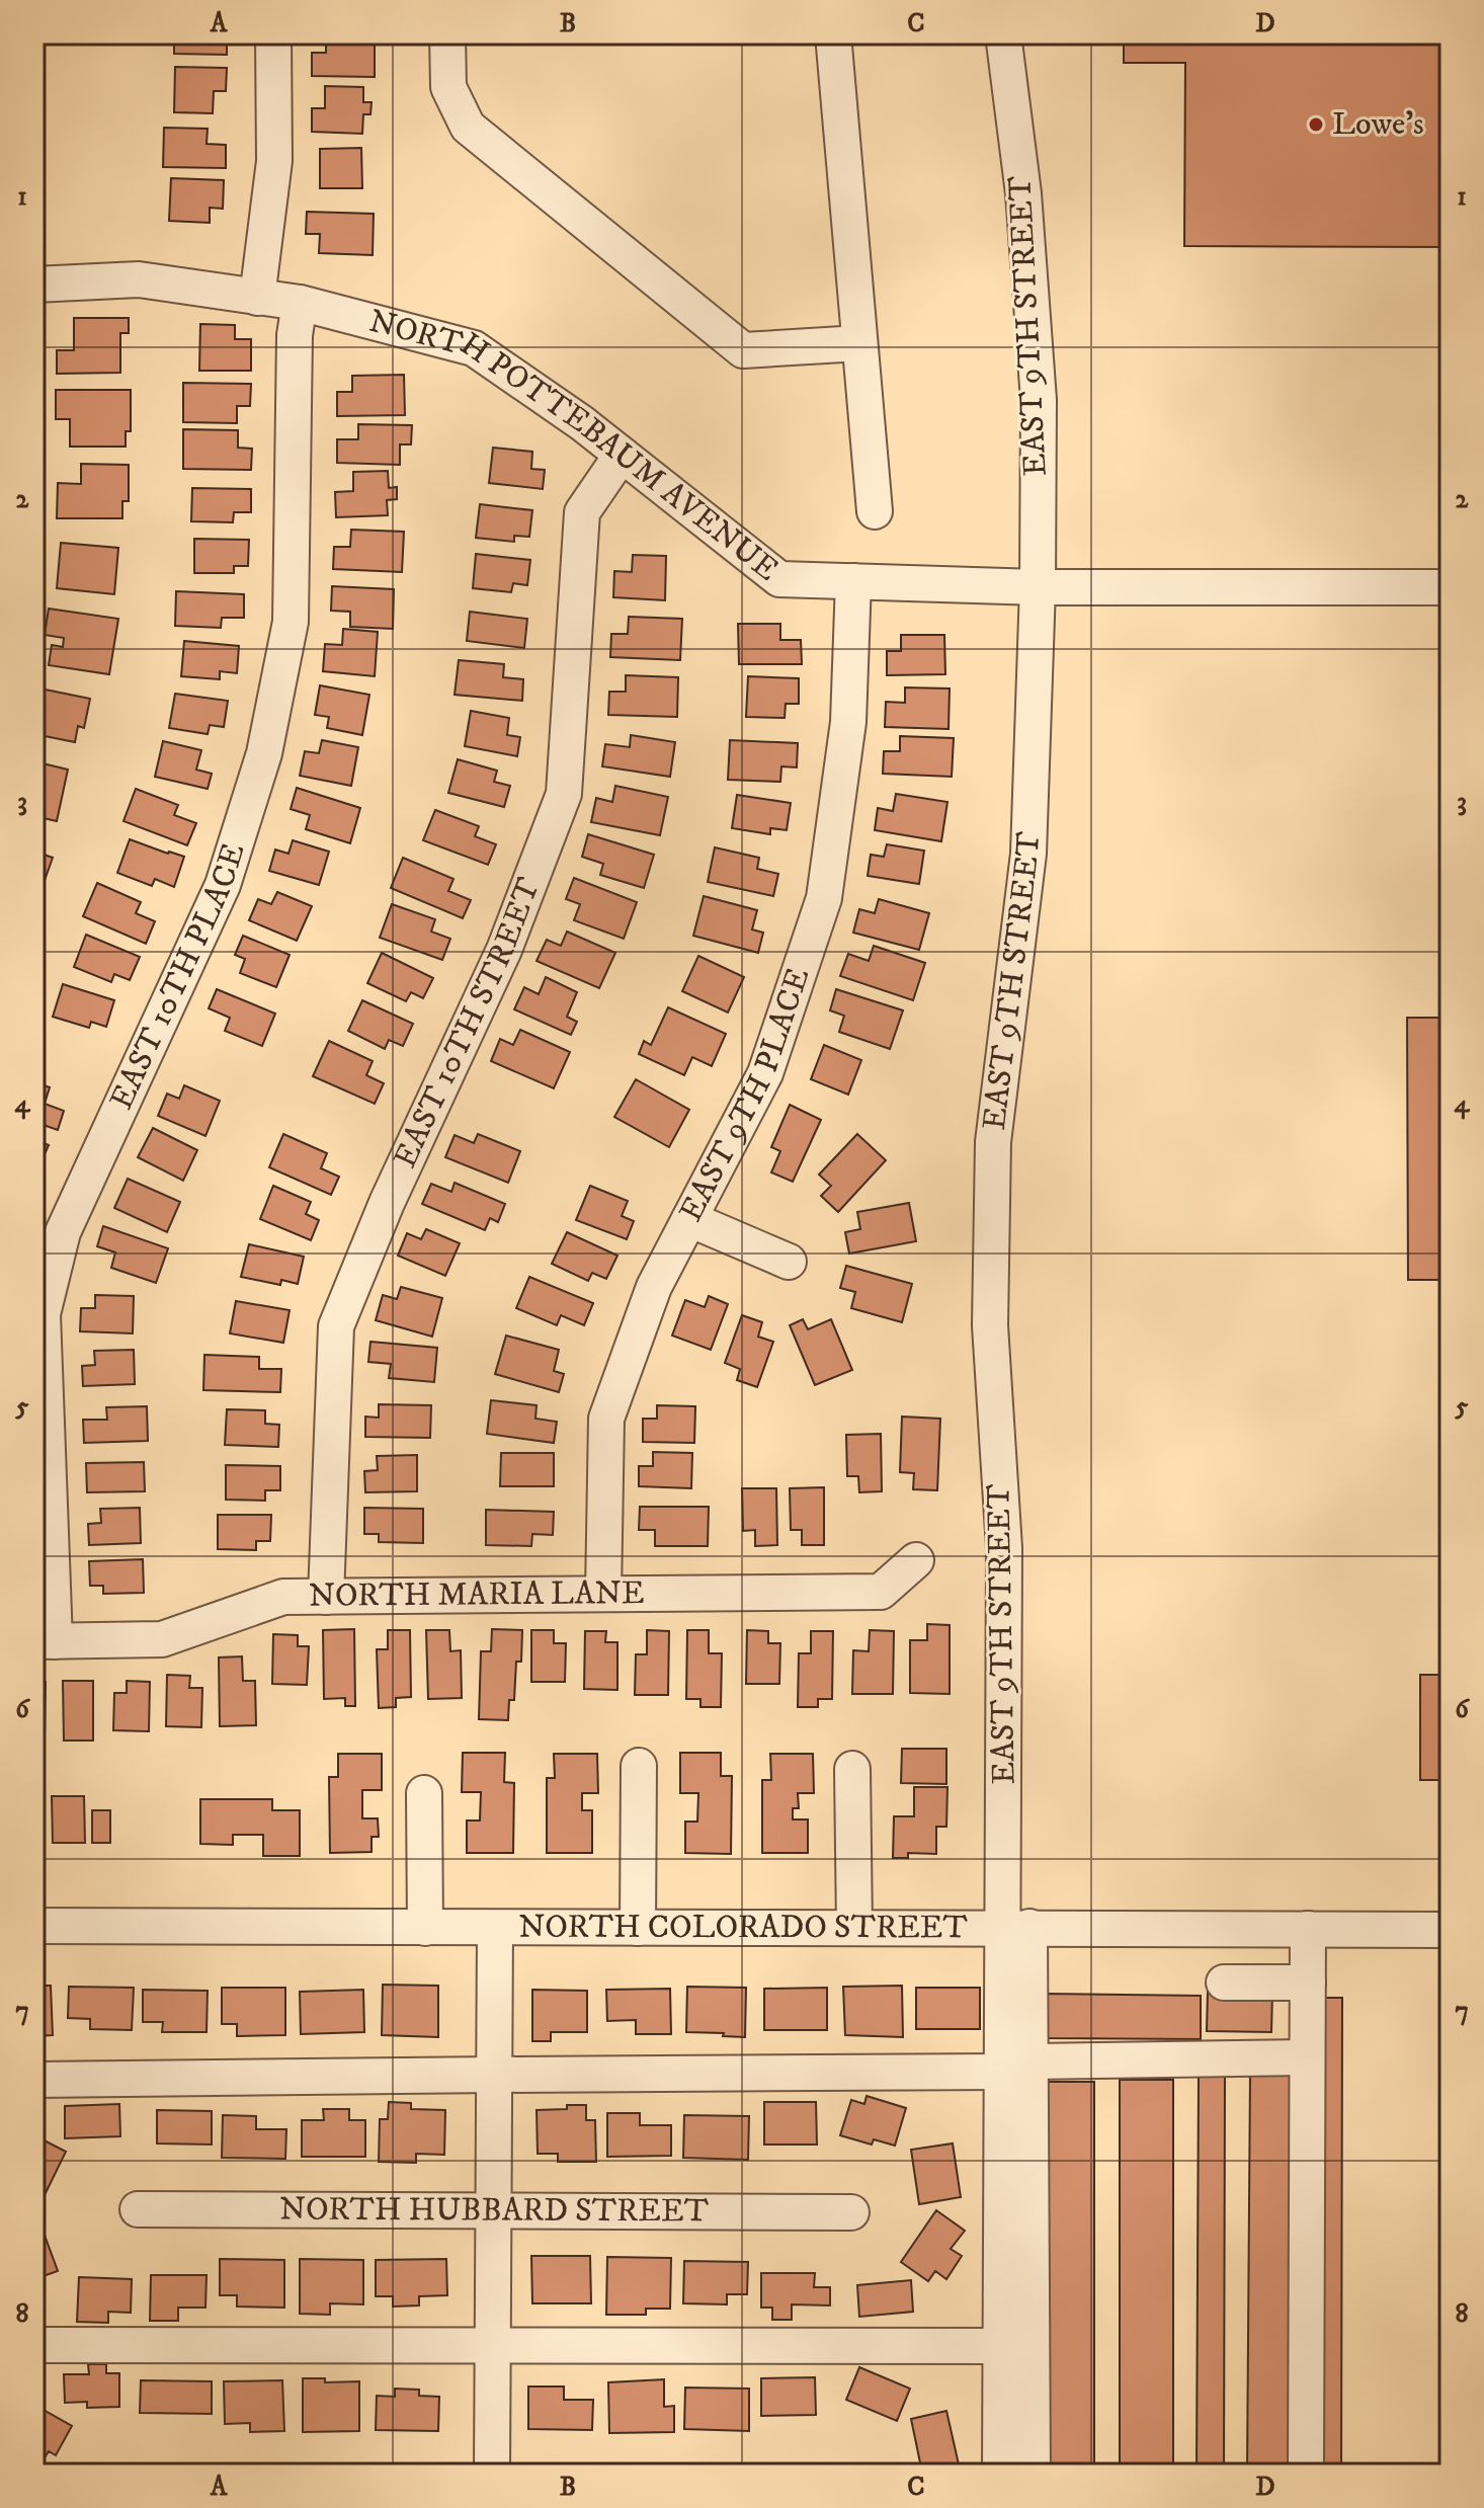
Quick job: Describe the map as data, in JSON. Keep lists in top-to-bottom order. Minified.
{"streets":{"street":["EAST 9TH STREET","NORTH POTTEBAUM AVENUE","EAST 10TH PLACE","EAST 10TH STREET","EAST 9TH PLACE","NORTH MARIA LANE","NORTH COLORADO STREET","NORTH HUBBARD STREET"]},"crossings":[["EAST 9TH STREET","NORTH POTTEBAUM AVENUE"],["EAST 9TH STREET","NORTH COLORADO STREET"],["NORTH POTTEBAUM AVENUE","EAST 10TH PLACE"],["NORTH POTTEBAUM AVENUE","EAST 10TH STREET"],["NORTH POTTEBAUM AVENUE","EAST 9TH PLACE"],["EAST 10TH PLACE","NORTH MARIA LANE"],["EAST 10TH STREET","NORTH MARIA LANE"],["EAST 9TH PLACE","NORTH MARIA LANE"]],"places":["Lowe's"],"grid":{"columns":["A","B","C","D"],"rows":["1","2","3","4","5","6","7","8"]}}
